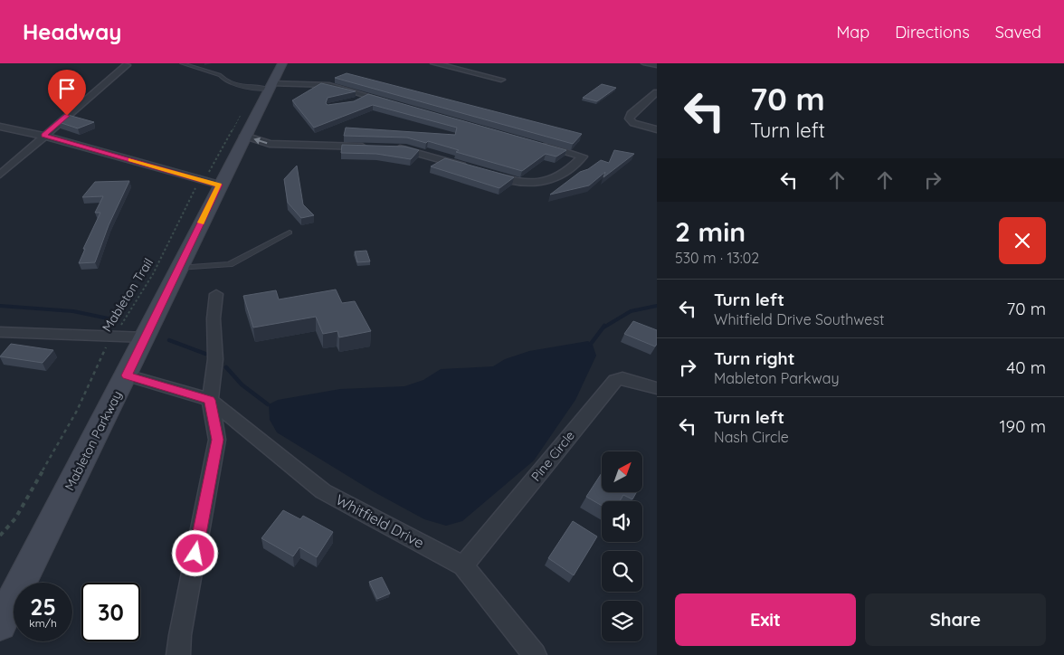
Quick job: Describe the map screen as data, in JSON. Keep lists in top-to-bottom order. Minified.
{"streets":{"main road":["Mableton Parkway"],"street":["Pine Circle","Whitfield Drive"],"path":["Mableton Trail"]},"crossings":[["Mableton Trail","Mableton Parkway"],["Pine Circle","Whitfield Drive"]],"north":"top right","page":{"header":"Headway","nav":["Map","Directions","Saved"],"turn":["70 m","Turn left"],"heading":["2 min","530 m · 13:02"],"list":[{"name":"Turn left","note":"Whitfield Drive Southwest","value":"70 m"},{"name":"Turn right","note":"Mableton Parkway","value":"40 m"},{"name":"Turn left","note":"Nash Circle","value":"190 m"}],"speed":"25 km/h","limit":"30","buttons":["Exit","Share"]}}
